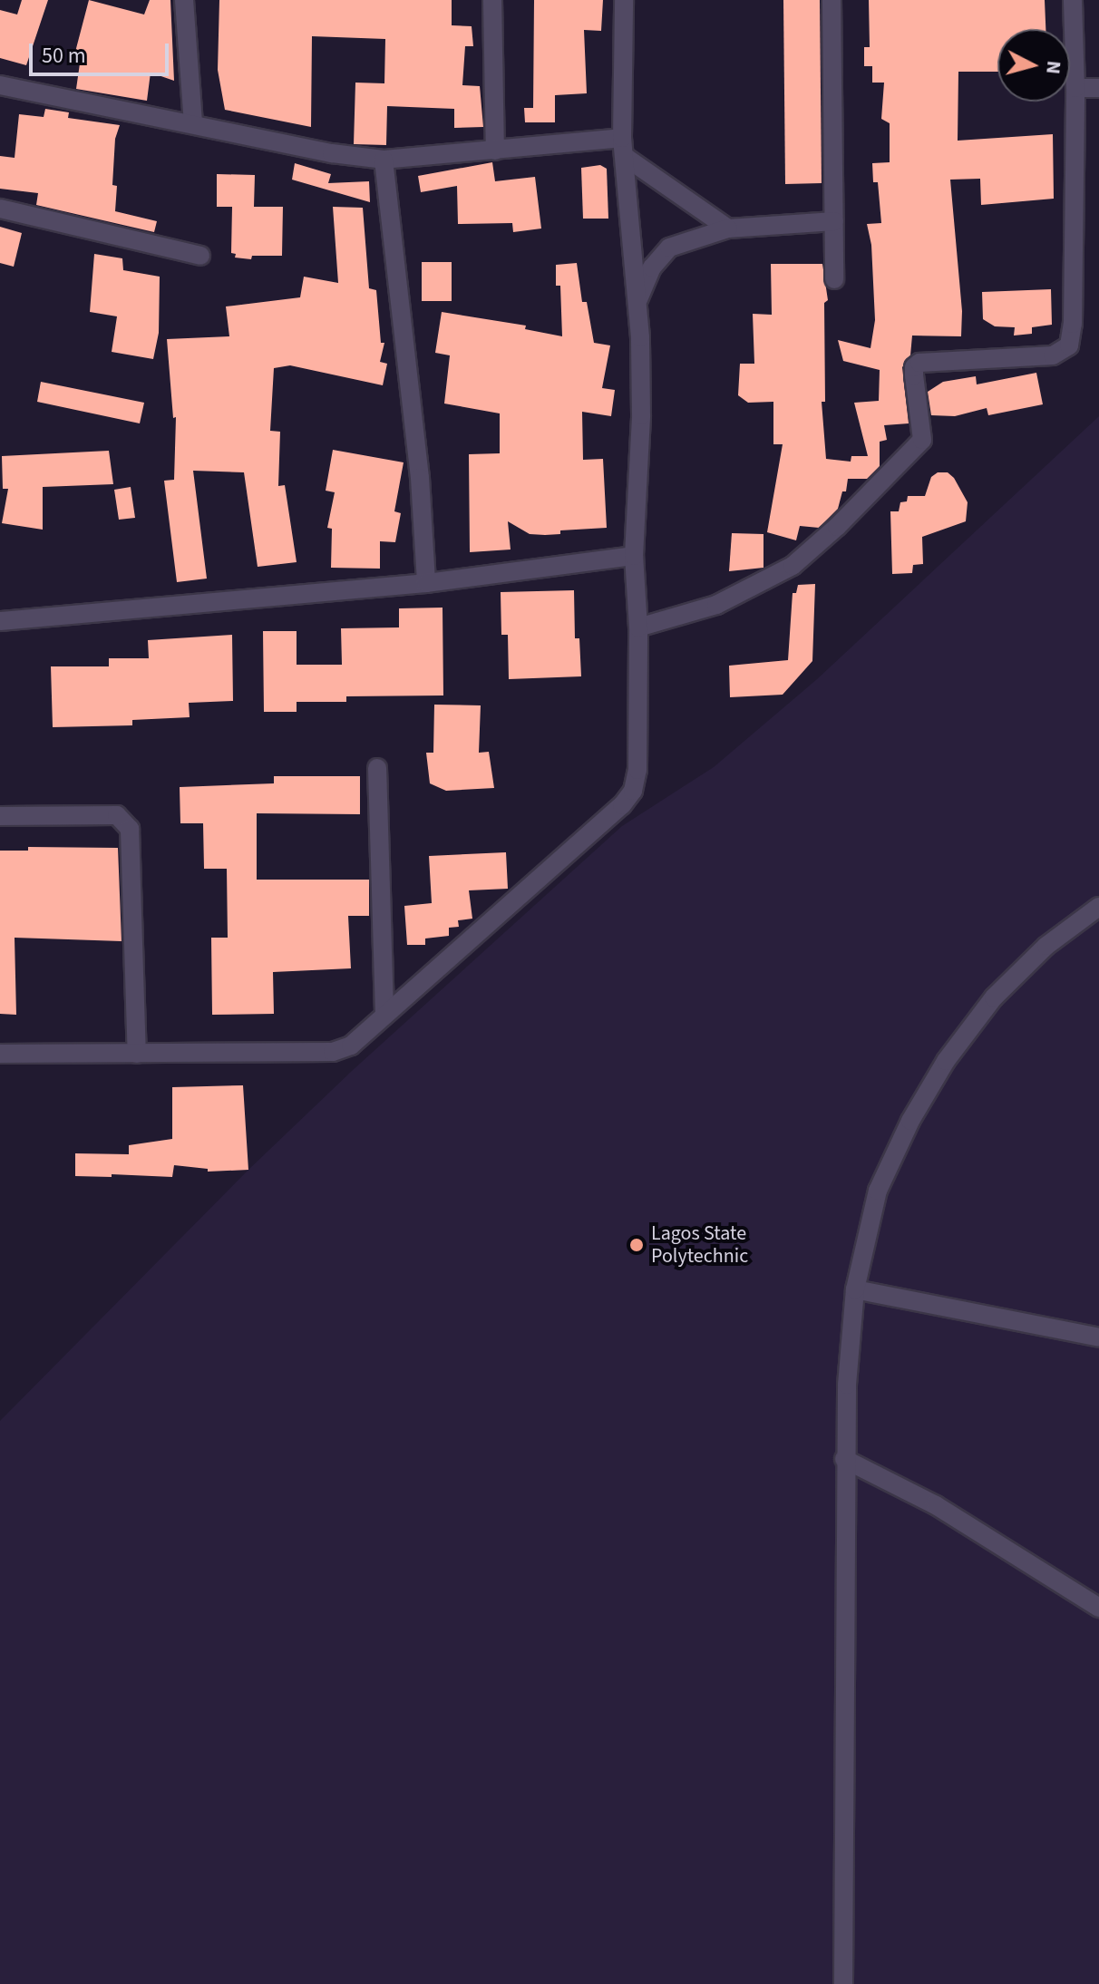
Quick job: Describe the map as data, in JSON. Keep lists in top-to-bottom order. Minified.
{"places":["Lagos State Polytechnic"],"scale_bar":"50 m","north":"right"}
